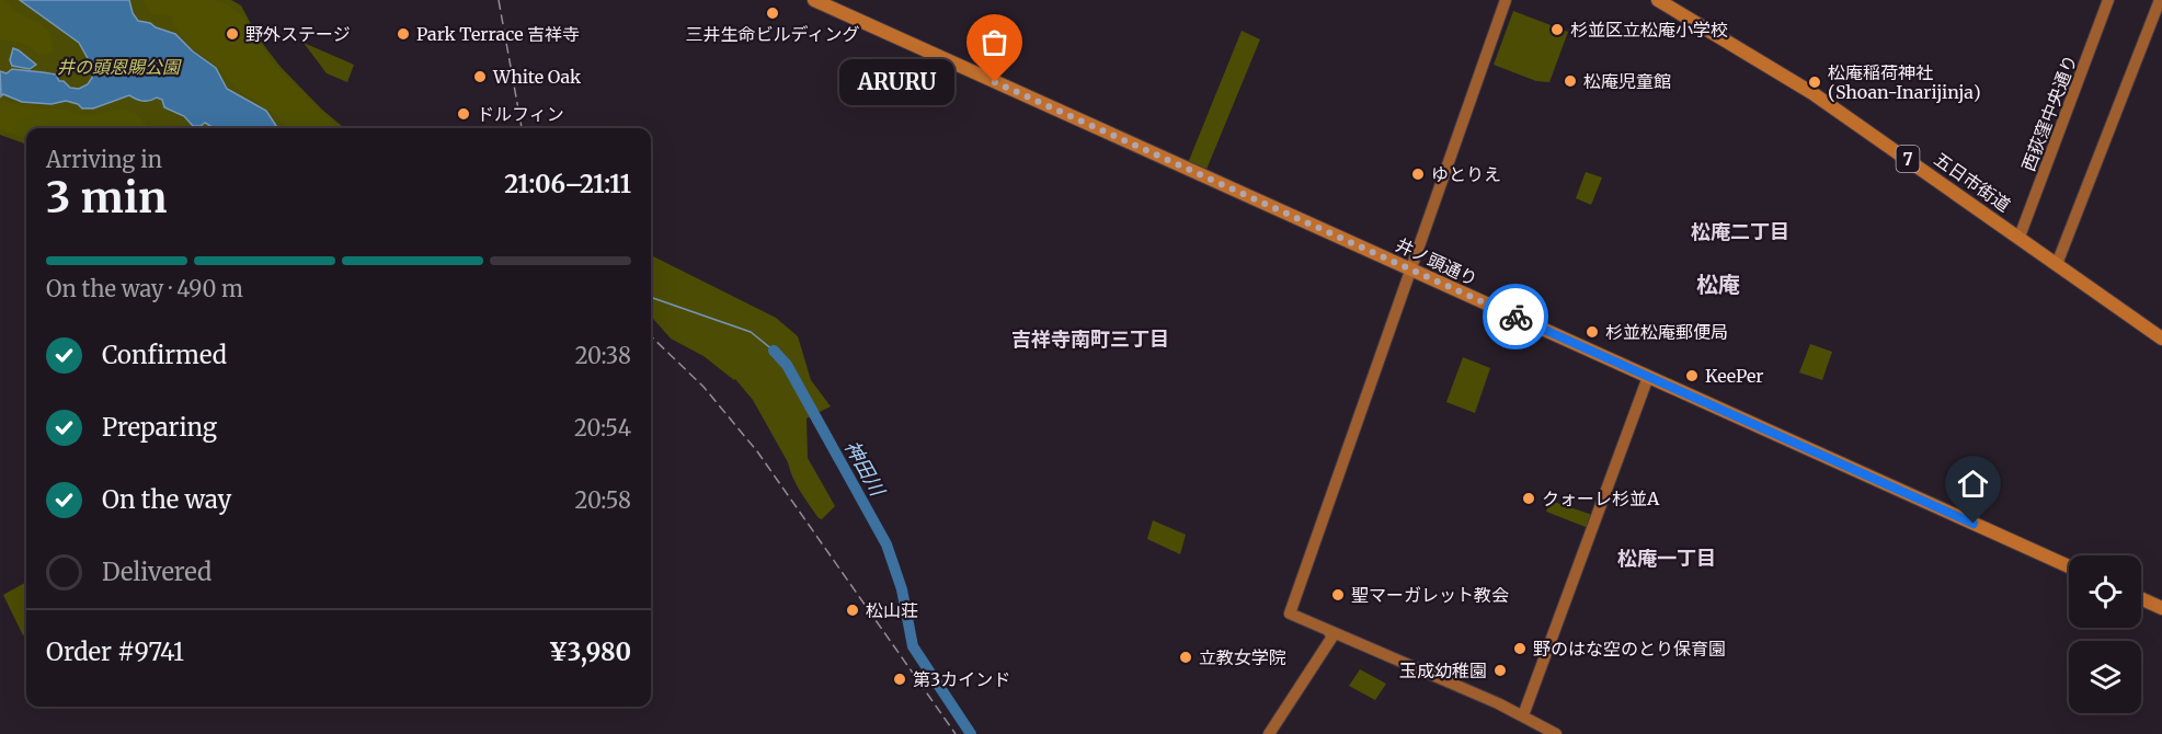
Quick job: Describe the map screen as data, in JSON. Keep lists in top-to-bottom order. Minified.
{"streets":{"main road":["7","五日市街道","井ノ頭通り"],"street":["西荻窪中央通り"]},"crossings":[["西荻窪中央通り","五日市街道"]],"districts":["松庵二丁目","松庵","吉祥寺南町三丁目","松庵一丁目"],"water":["神田川"],"parks":["井の頭恩賜公園"],"places":["三井生命ビルディング","杉並区立松庵小学校","野外ステージ","Park Terrace 吉祥寺","White Oak","松庵児童館","ARURU","松庵稲荷神社 (Shoan-Inarijinja)","ドルフィン","ゆとりえ","杉並松庵郵便局","KeePer","クォーレ杉並A","聖マーガレット教会","松山荘","野のはな空のとり保育園","立教女学院","玉成幼稚園","第3カインド"],"page":{"bubble":"ARURU","heading":["3 min","Arriving in","21:06–21:11"],"panel":["Order #9741","¥3,980"],"bar":"On the way · 490 m","list":[["Confirmed","20:38"],["Preparing","20:54"],["On the way","20:58"],"Delivered"]}}
